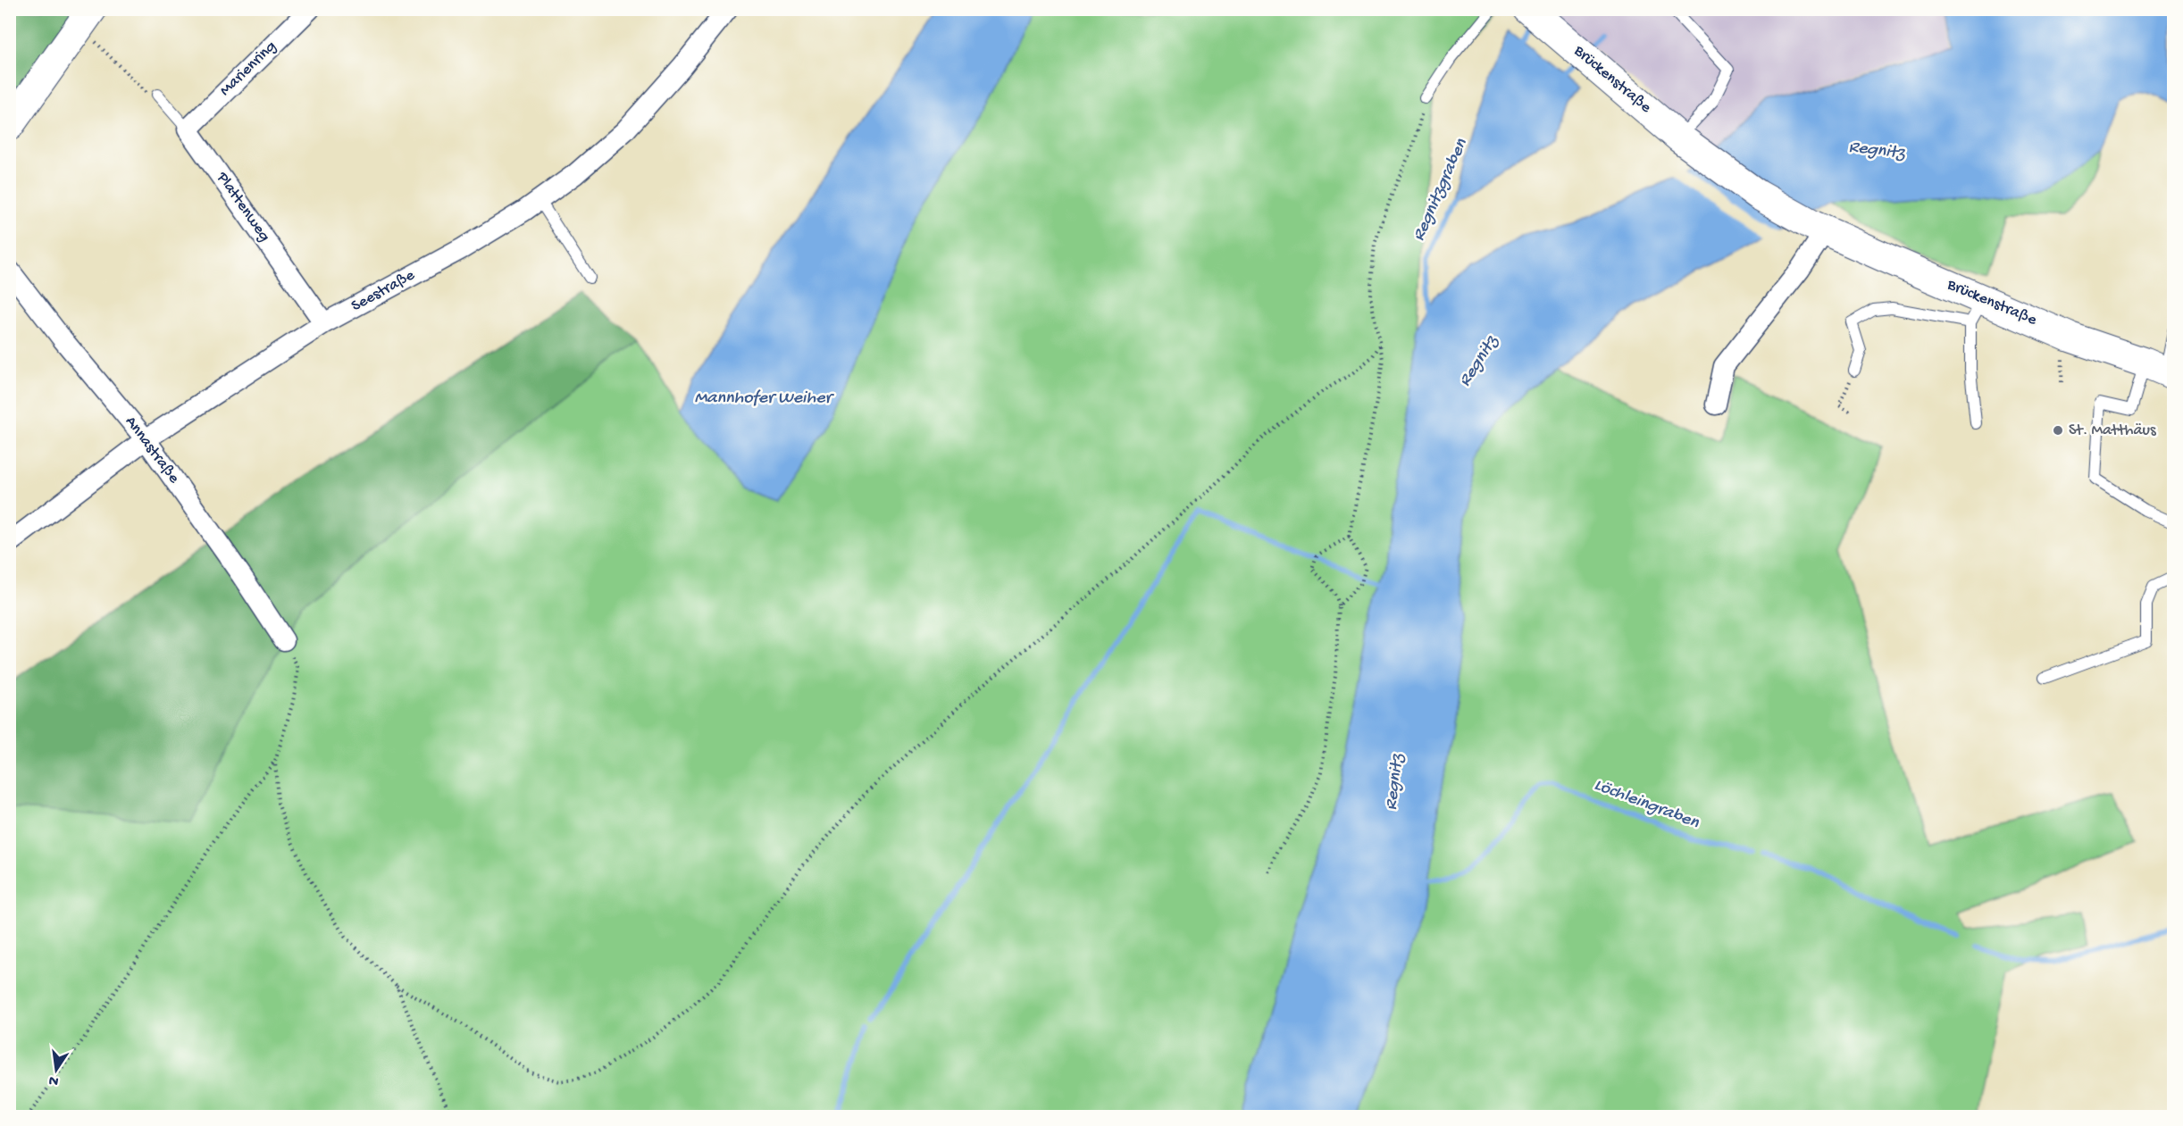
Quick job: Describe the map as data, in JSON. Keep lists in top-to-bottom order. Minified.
{"streets":{"main road":["Brückenstraße"],"street":["Marienring","Plattenweg","Seestraße","Annastraße"]},"crossings":[["Marienring","Plattenweg"],["Plattenweg","Seestraße"],["Seestraße","Annastraße"]],"water":["Regnitz","Regnitzgraben","Mannhofer Weiher","Löchleingraben"],"places":["St. Matthäus"],"north":"bottom"}
